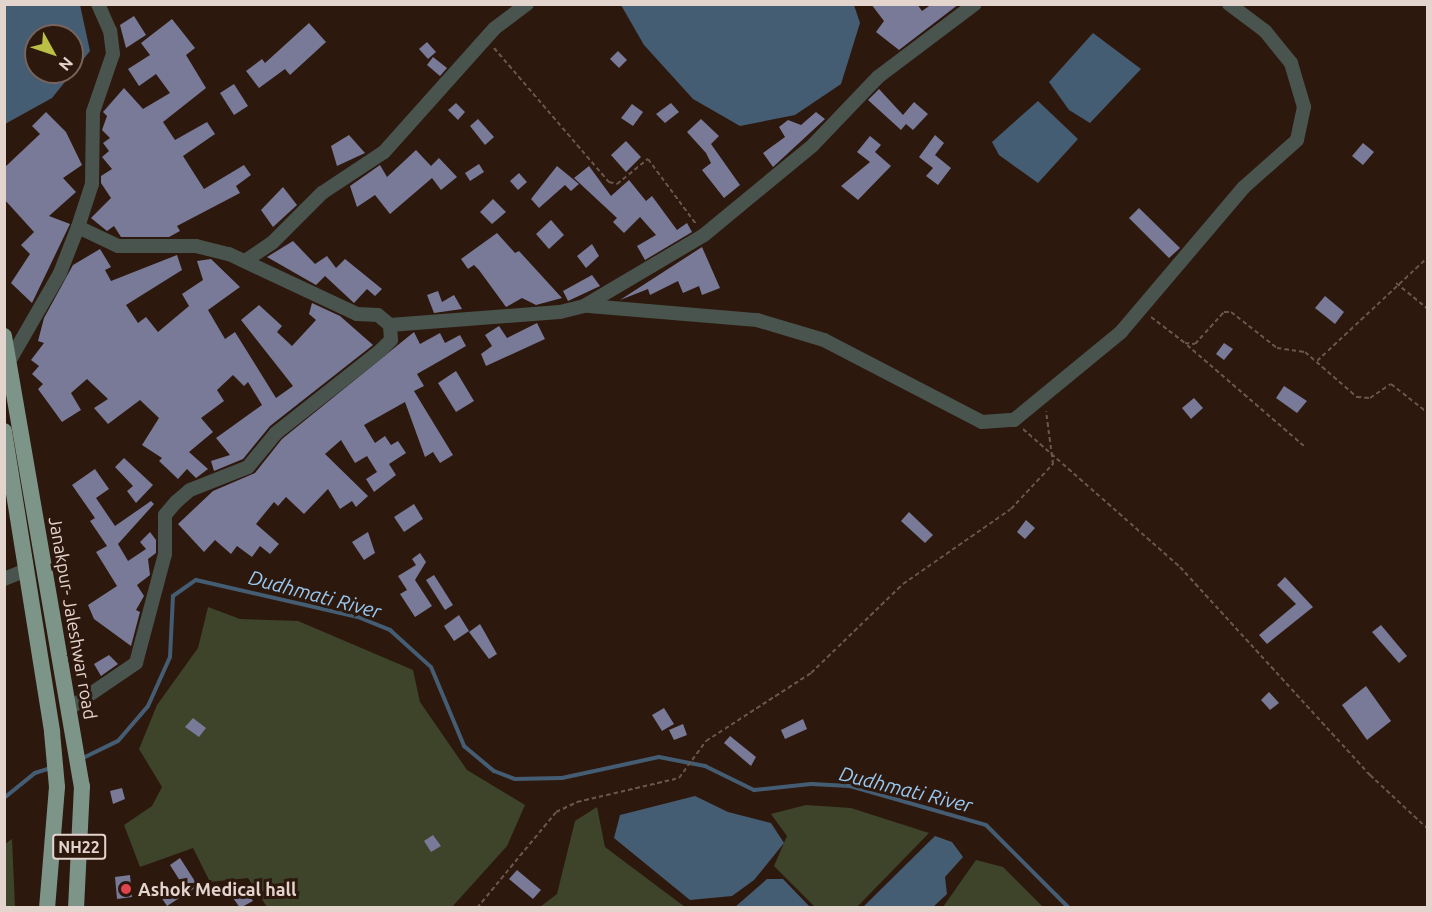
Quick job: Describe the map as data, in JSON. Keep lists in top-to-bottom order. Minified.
{"streets":{"highway":["Janakpur- Jaleshwar road","NH22"]},"water":["Dudhmati River"],"places":["Ashok Medical hall"],"north":"bottom right"}
